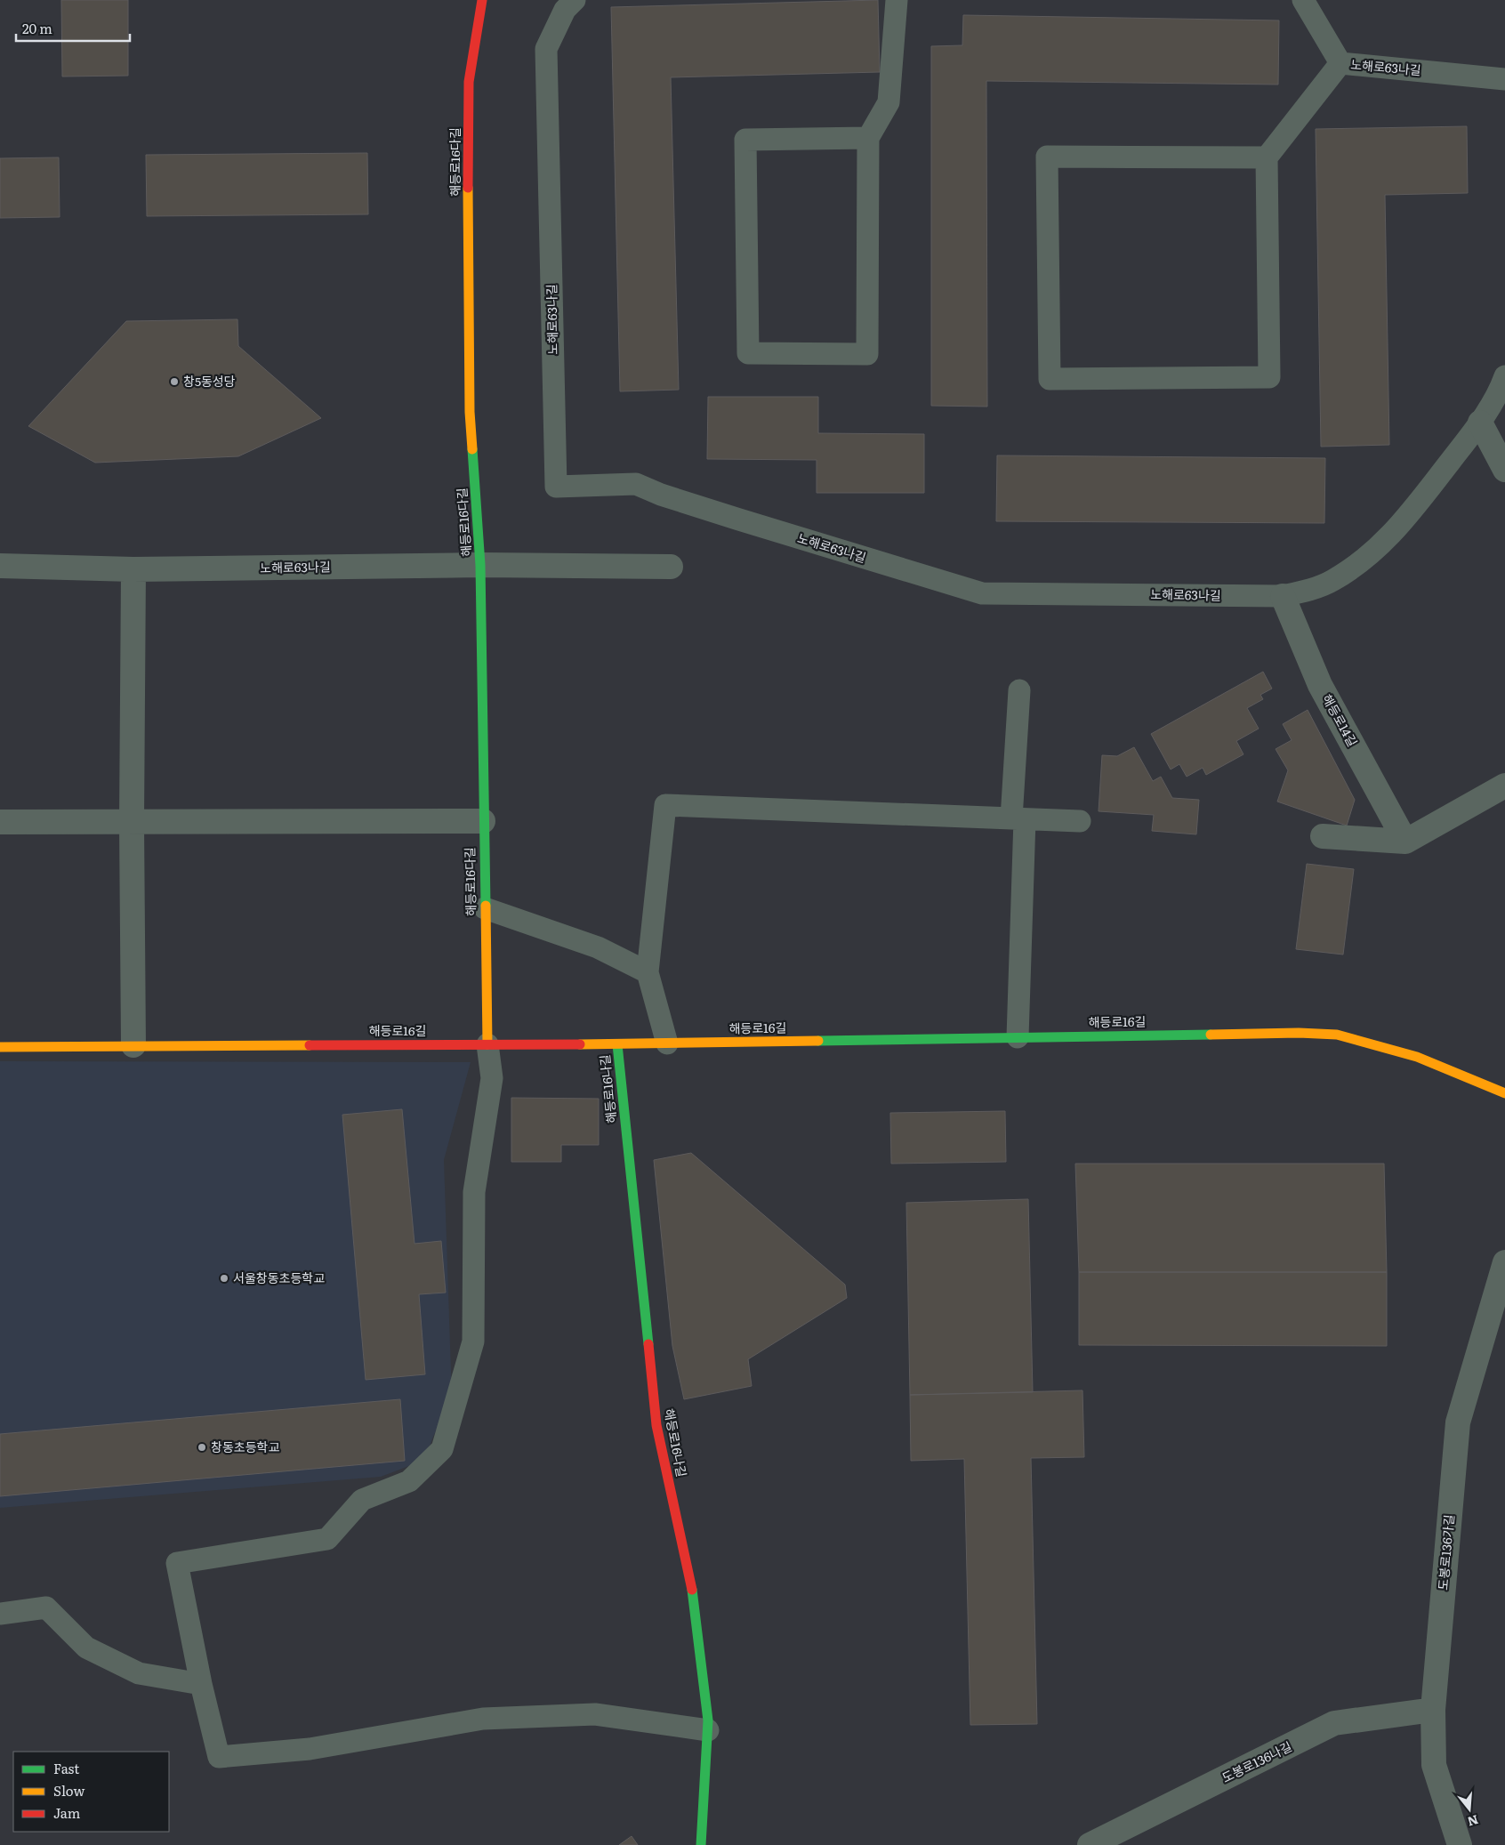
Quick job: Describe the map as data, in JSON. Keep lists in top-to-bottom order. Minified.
{"streets":{"street":["노해로63나길","해등로16다길","해등로14길","해등로16길","해등로16나길","도봉로136가길","도봉로136나길"]},"crossings":[["노해로63나길","해등로16다길"],["노해로63나길","해등로14길"],["해등로16다길","해등로16길"],["해등로16길","해등로16나길"],["도봉로136가길","도봉로136나길"]],"places":["창5동성당","서울창동초등학교","창동초등학교"],"legend":["Fast","Slow","Jam"],"scale_bar":"20 m","north":"bottom"}
